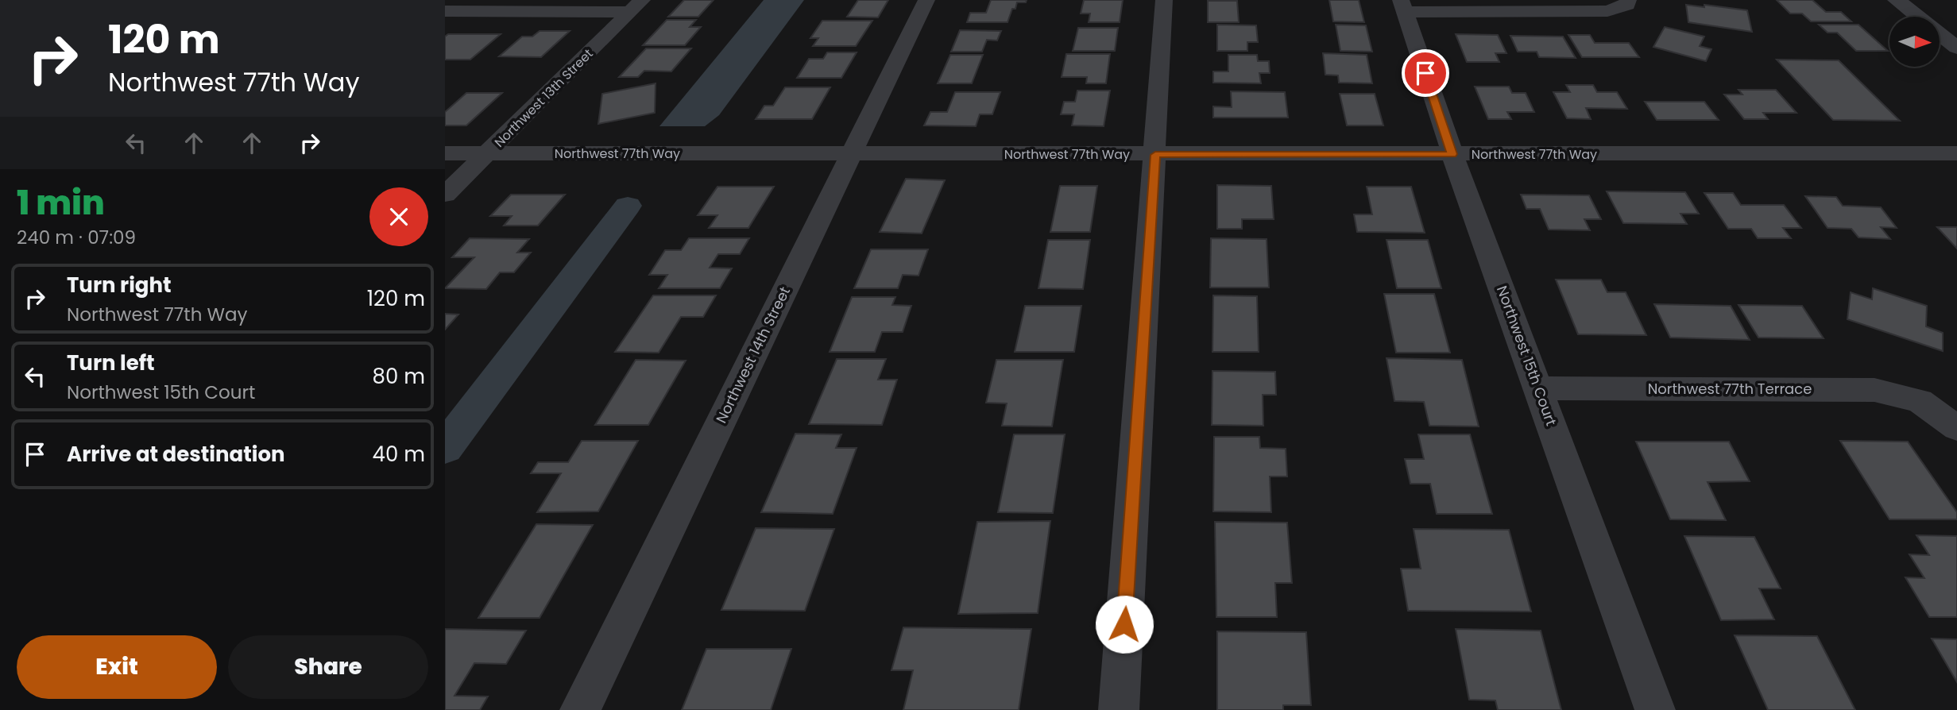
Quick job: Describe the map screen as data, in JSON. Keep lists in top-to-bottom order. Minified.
{"streets":{"street":["Northwest 13th Street","Northwest 77th Way","Northwest 14th Street","Northwest 15th Court","Northwest 77th Terrace"]},"crossings":[["Northwest 13th Street","Northwest 77th Way"],["Northwest 77th Way","Northwest 14th Street"],["Northwest 77th Way","Northwest 15th Court"],["Northwest 15th Court","Northwest 77th Terrace"]],"north":"right","page":{"turn":["120 m","Northwest 77th Way"],"heading":["1 min","240 m · 07:09"],"list":[{"name":"Turn right","note":"Northwest 77th Way","value":"120 m"},{"name":"Turn left","note":"Northwest 15th Court","value":"80 m"},{"name":"Arrive at destination","value":"40 m"}],"buttons":["Exit","Share"]}}
